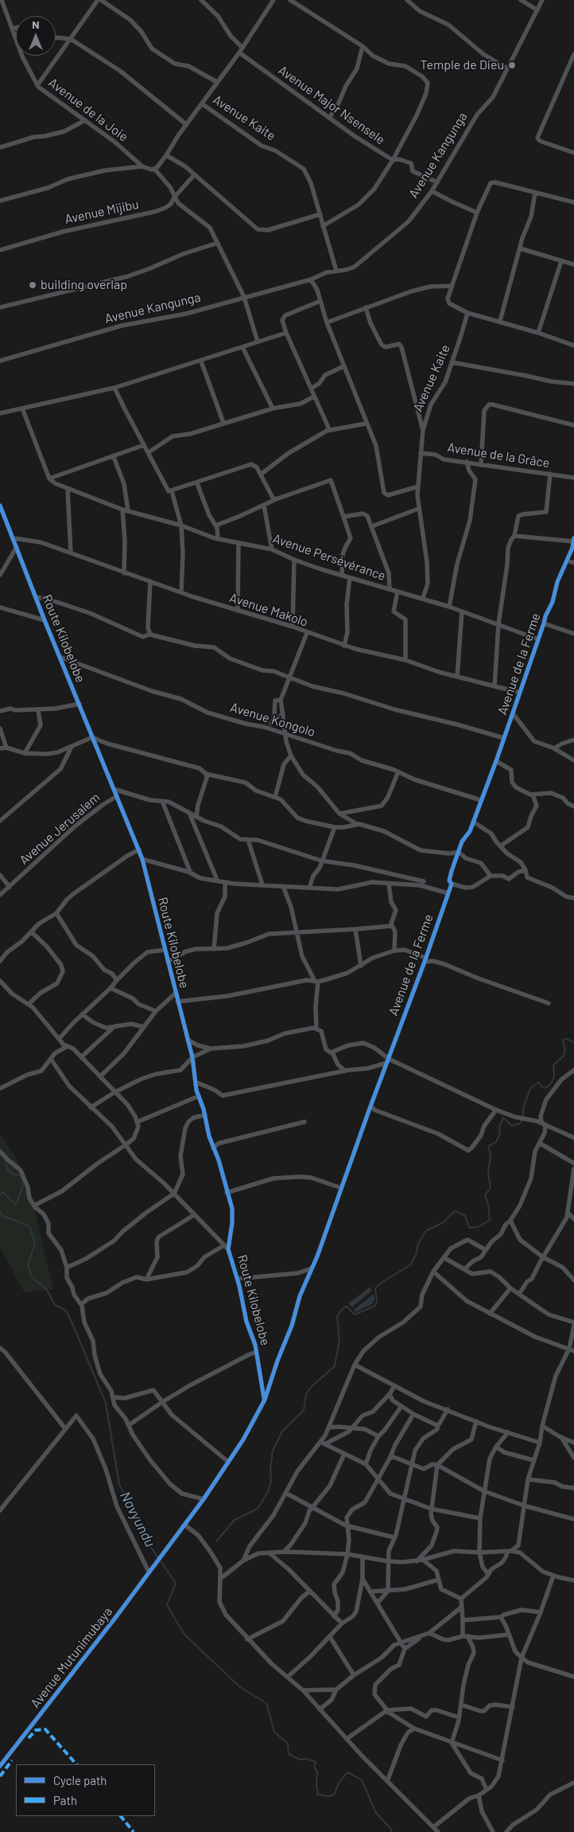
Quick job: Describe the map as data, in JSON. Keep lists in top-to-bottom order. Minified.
{"streets":{"street":["Avenue Major Nsensele","Avenue de la Joie","Avenue Kaite","Avenue Kangunga","Avenue Mijibu","Avenue de la Grâce","Avenue Persévérance","Avenue Makolo","Route Kilobelobe","Avenue de la Ferme","Avenue Kongolo","Avenue Jerusalem","Avenue Mutunimubaya"]},"crossings":[["Avenue Major Nsensele","Avenue Kangunga"],["Avenue Kaite","Avenue Kangunga"],["Avenue Kaite","Avenue de la Grâce"],["Avenue Kaite","Avenue Persévérance"],["Avenue Persévérance","Avenue de la Ferme"],["Avenue Makolo","Route Kilobelobe"],["Avenue Makolo","Avenue de la Ferme"],["Route Kilobelobe","Avenue de la Ferme"],["Route Kilobelobe","Avenue Kongolo"],["Route Kilobelobe","Avenue Jerusalem"],["Avenue de la Ferme","Avenue Kongolo"],["Avenue de la Ferme","Avenue Mutunimubaya"]],"water":["Navyundu"],"places":["Temple de Dieu","building overlap"],"legend":["Cycle path","Path"],"north":"top"}
